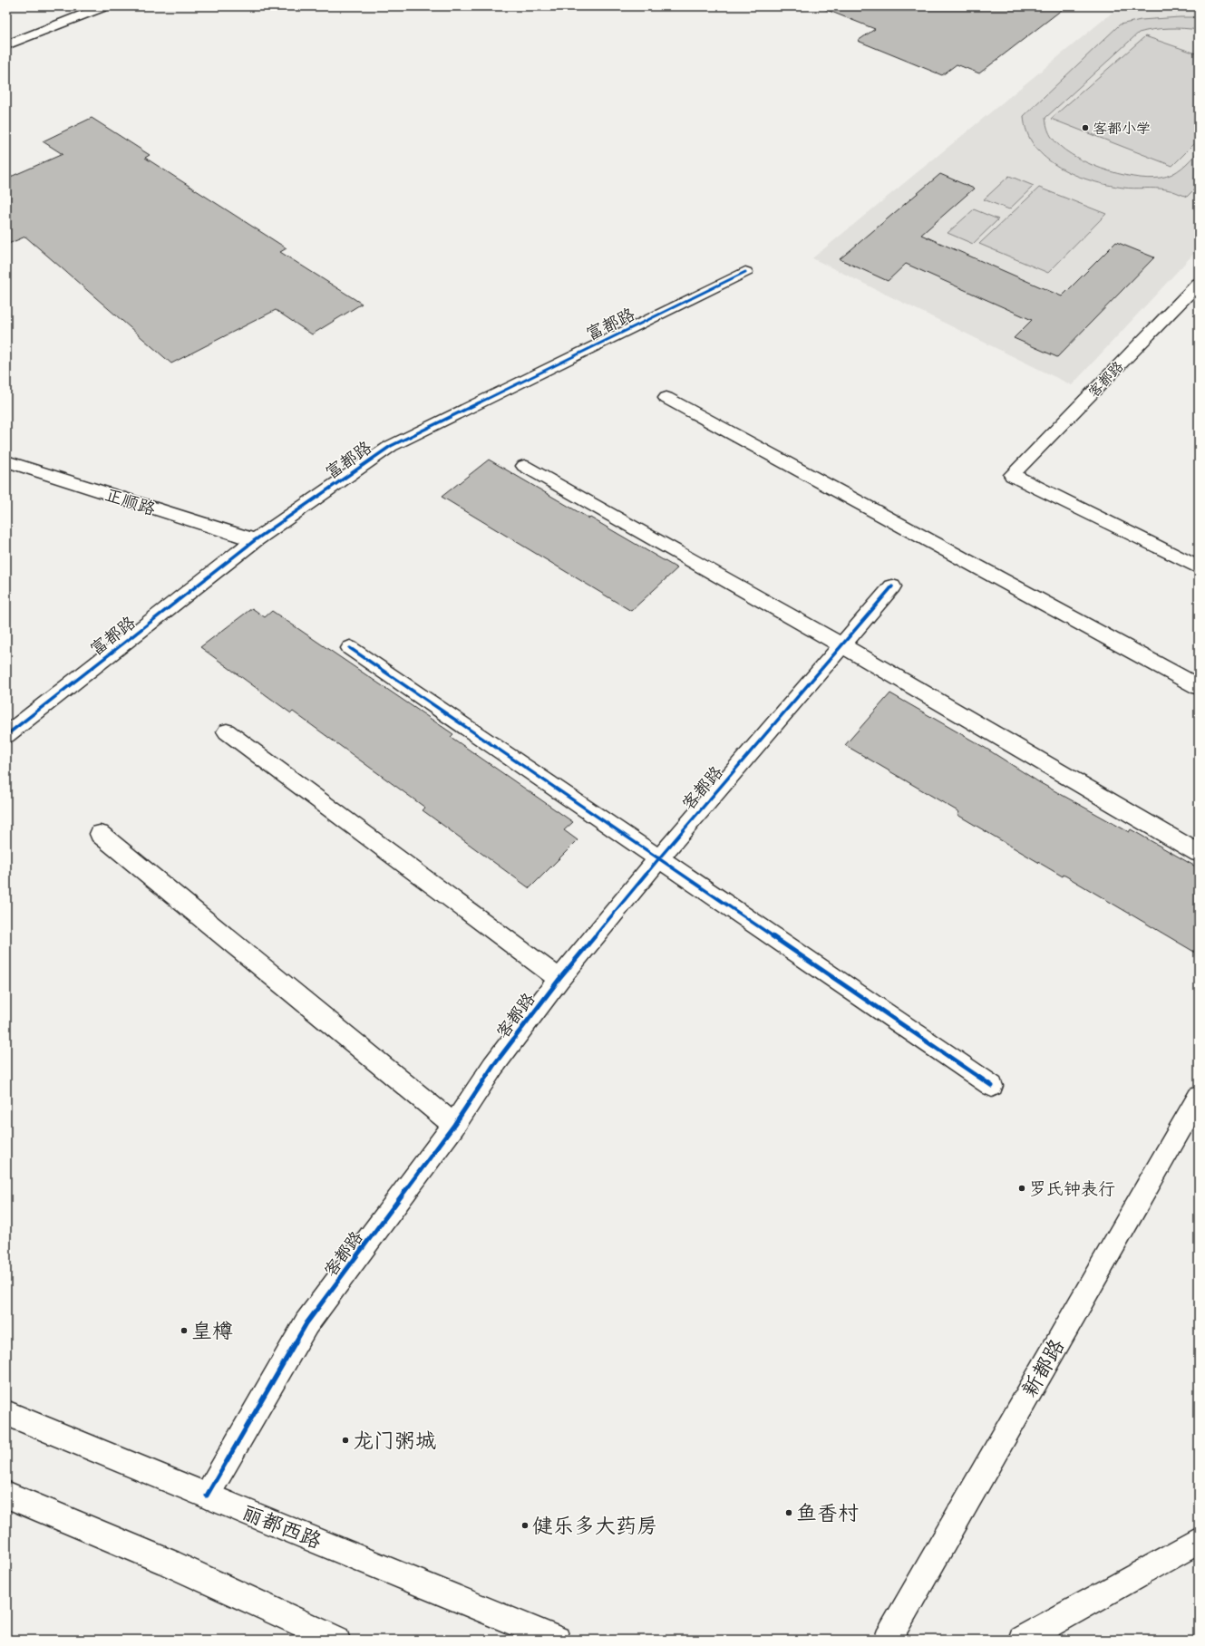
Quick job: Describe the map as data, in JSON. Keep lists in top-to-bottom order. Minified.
{"streets":{"street":["富都路","客都路","正顺路","新都路","丽都西路"]},"crossings":[["富都路","正顺路"],["客都路","丽都西路"]],"places":["客都小学","罗氏钟表行","皇樽","龙门粥城","鱼香村","健乐多大药房"]}
